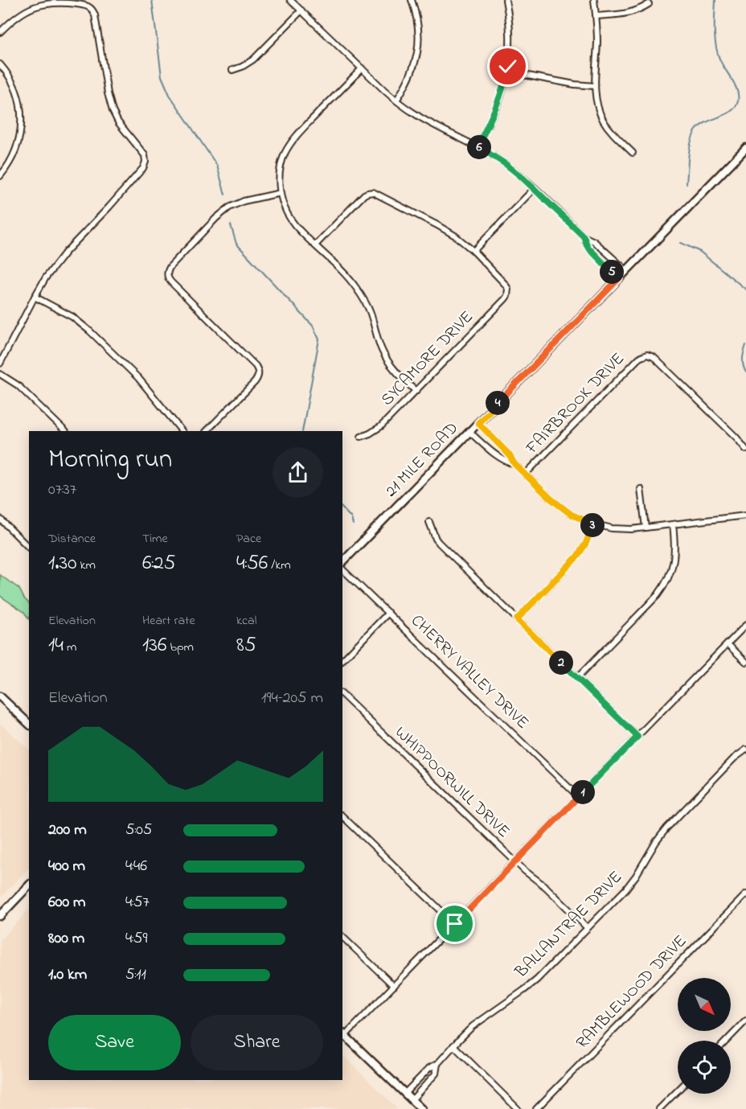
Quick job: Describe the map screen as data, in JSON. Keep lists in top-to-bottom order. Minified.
{"streets":{"street":["SYCAMORE DRIVE","FAIRBROOK DRIVE","21 MILE ROAD","CHERRY VALLEY DRIVE","WHIPPOORWILL DRIVE","BALLANTRAE DRIVE","RAMBLEWOOD DRIVE"]},"crossings":[["WHIPPOORWILL DRIVE","BALLANTRAE DRIVE"]],"north":"bottom right","page":{"pins":["6","5","4","3","2","1"],"heading":["Morning run","07:37"],"stats":[["Distance","1.30 km"],["Time","6:25"],["Pace","4:56 /km"],["Elevation","14 m"],["Heart rate","136 bpm"],["kcal","85"]],"chart":["Elevation","194–205 m"],"list":[{"name":"200 m","note":"5:05"},{"name":"400 m","note":"4:46"},{"name":"600 m","note":"4:57"},{"name":"800 m","note":"4:59"},{"name":"1.0 km","note":"5:11"}],"buttons":["Save","Share"]}}
